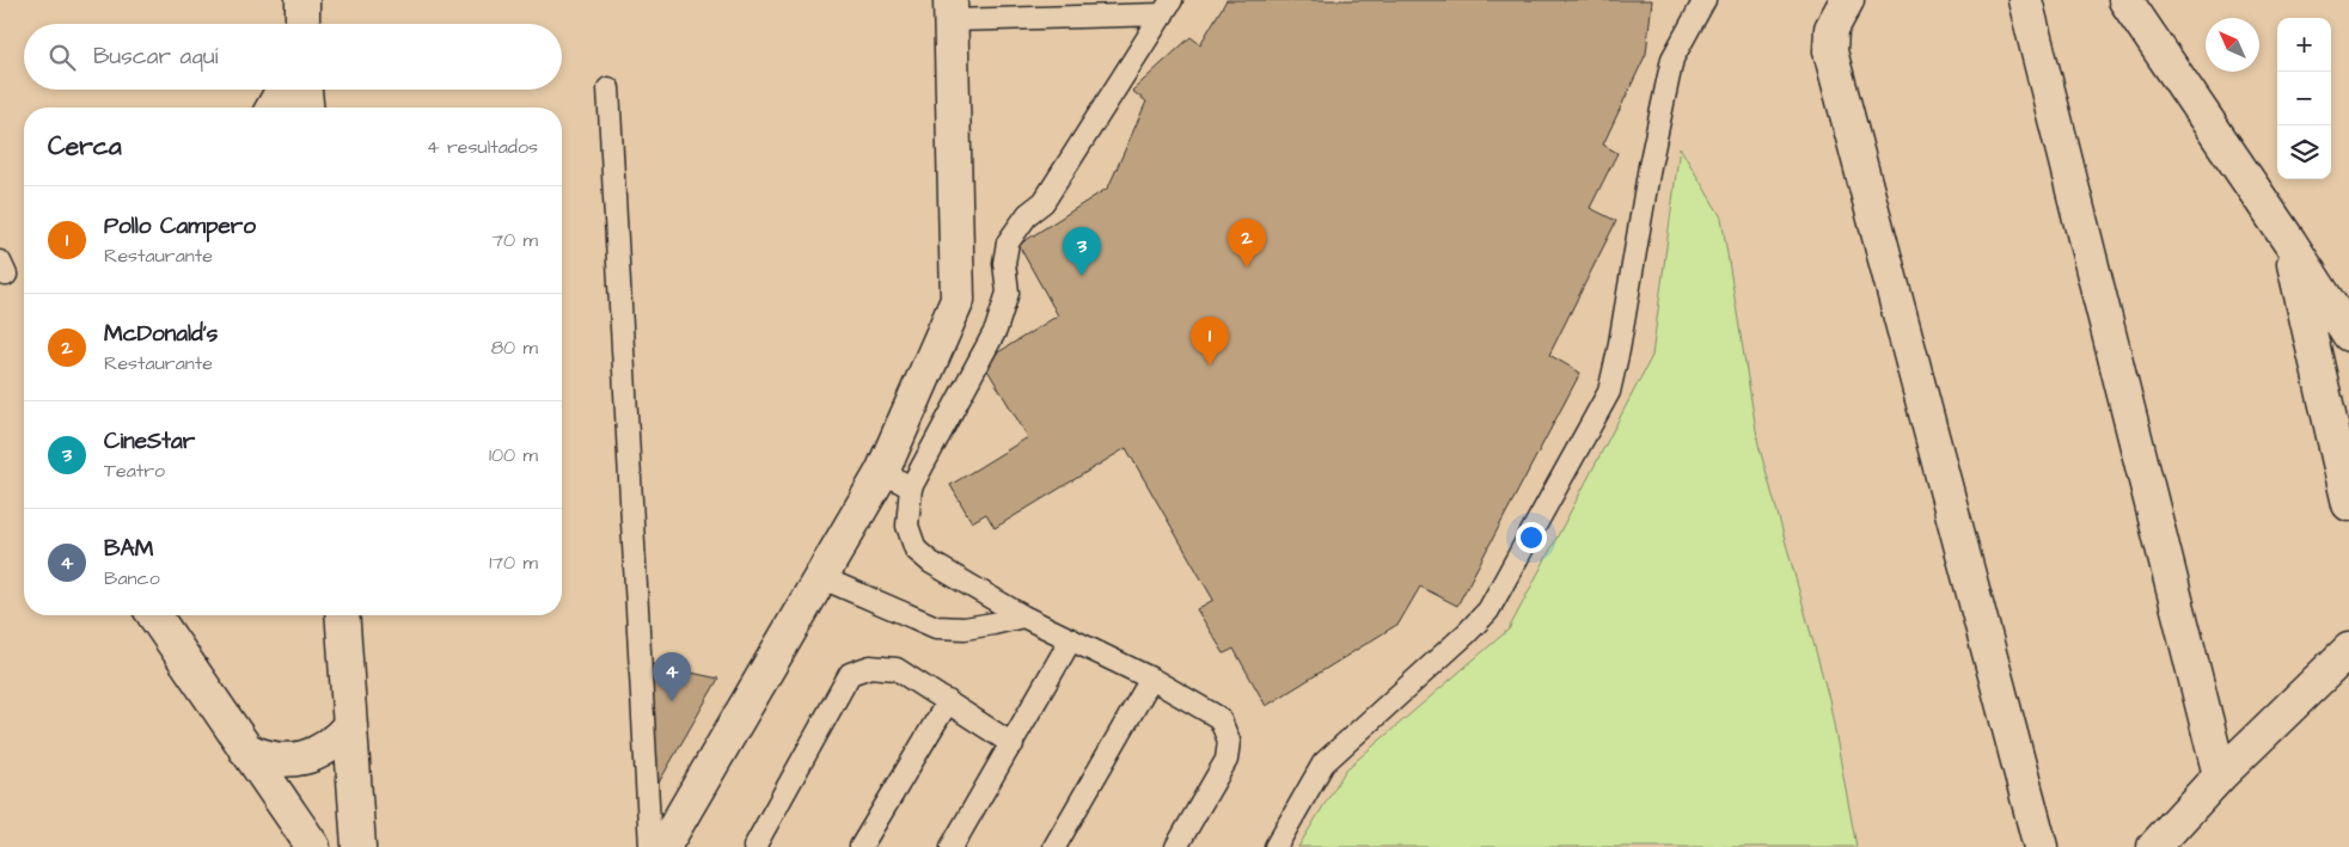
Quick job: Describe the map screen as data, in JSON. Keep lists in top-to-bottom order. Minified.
{"north":"top left","page":{"map_buttons":["+","−"],"search":"Buscar aquí","heading":["Cerca","4 resultados"],"list":[{"mark":"1","name":"Pollo Campero","note":"Restaurante","value":"70 m"},{"mark":"2","name":"McDonald's","note":"Restaurante","value":"80 m"},{"mark":"3","name":"CineStar","note":"Teatro","value":"100 m"},{"mark":"4","name":"BAM","note":"Banco","value":"170 m"}],"pins":["2","3","1","4"]}}
